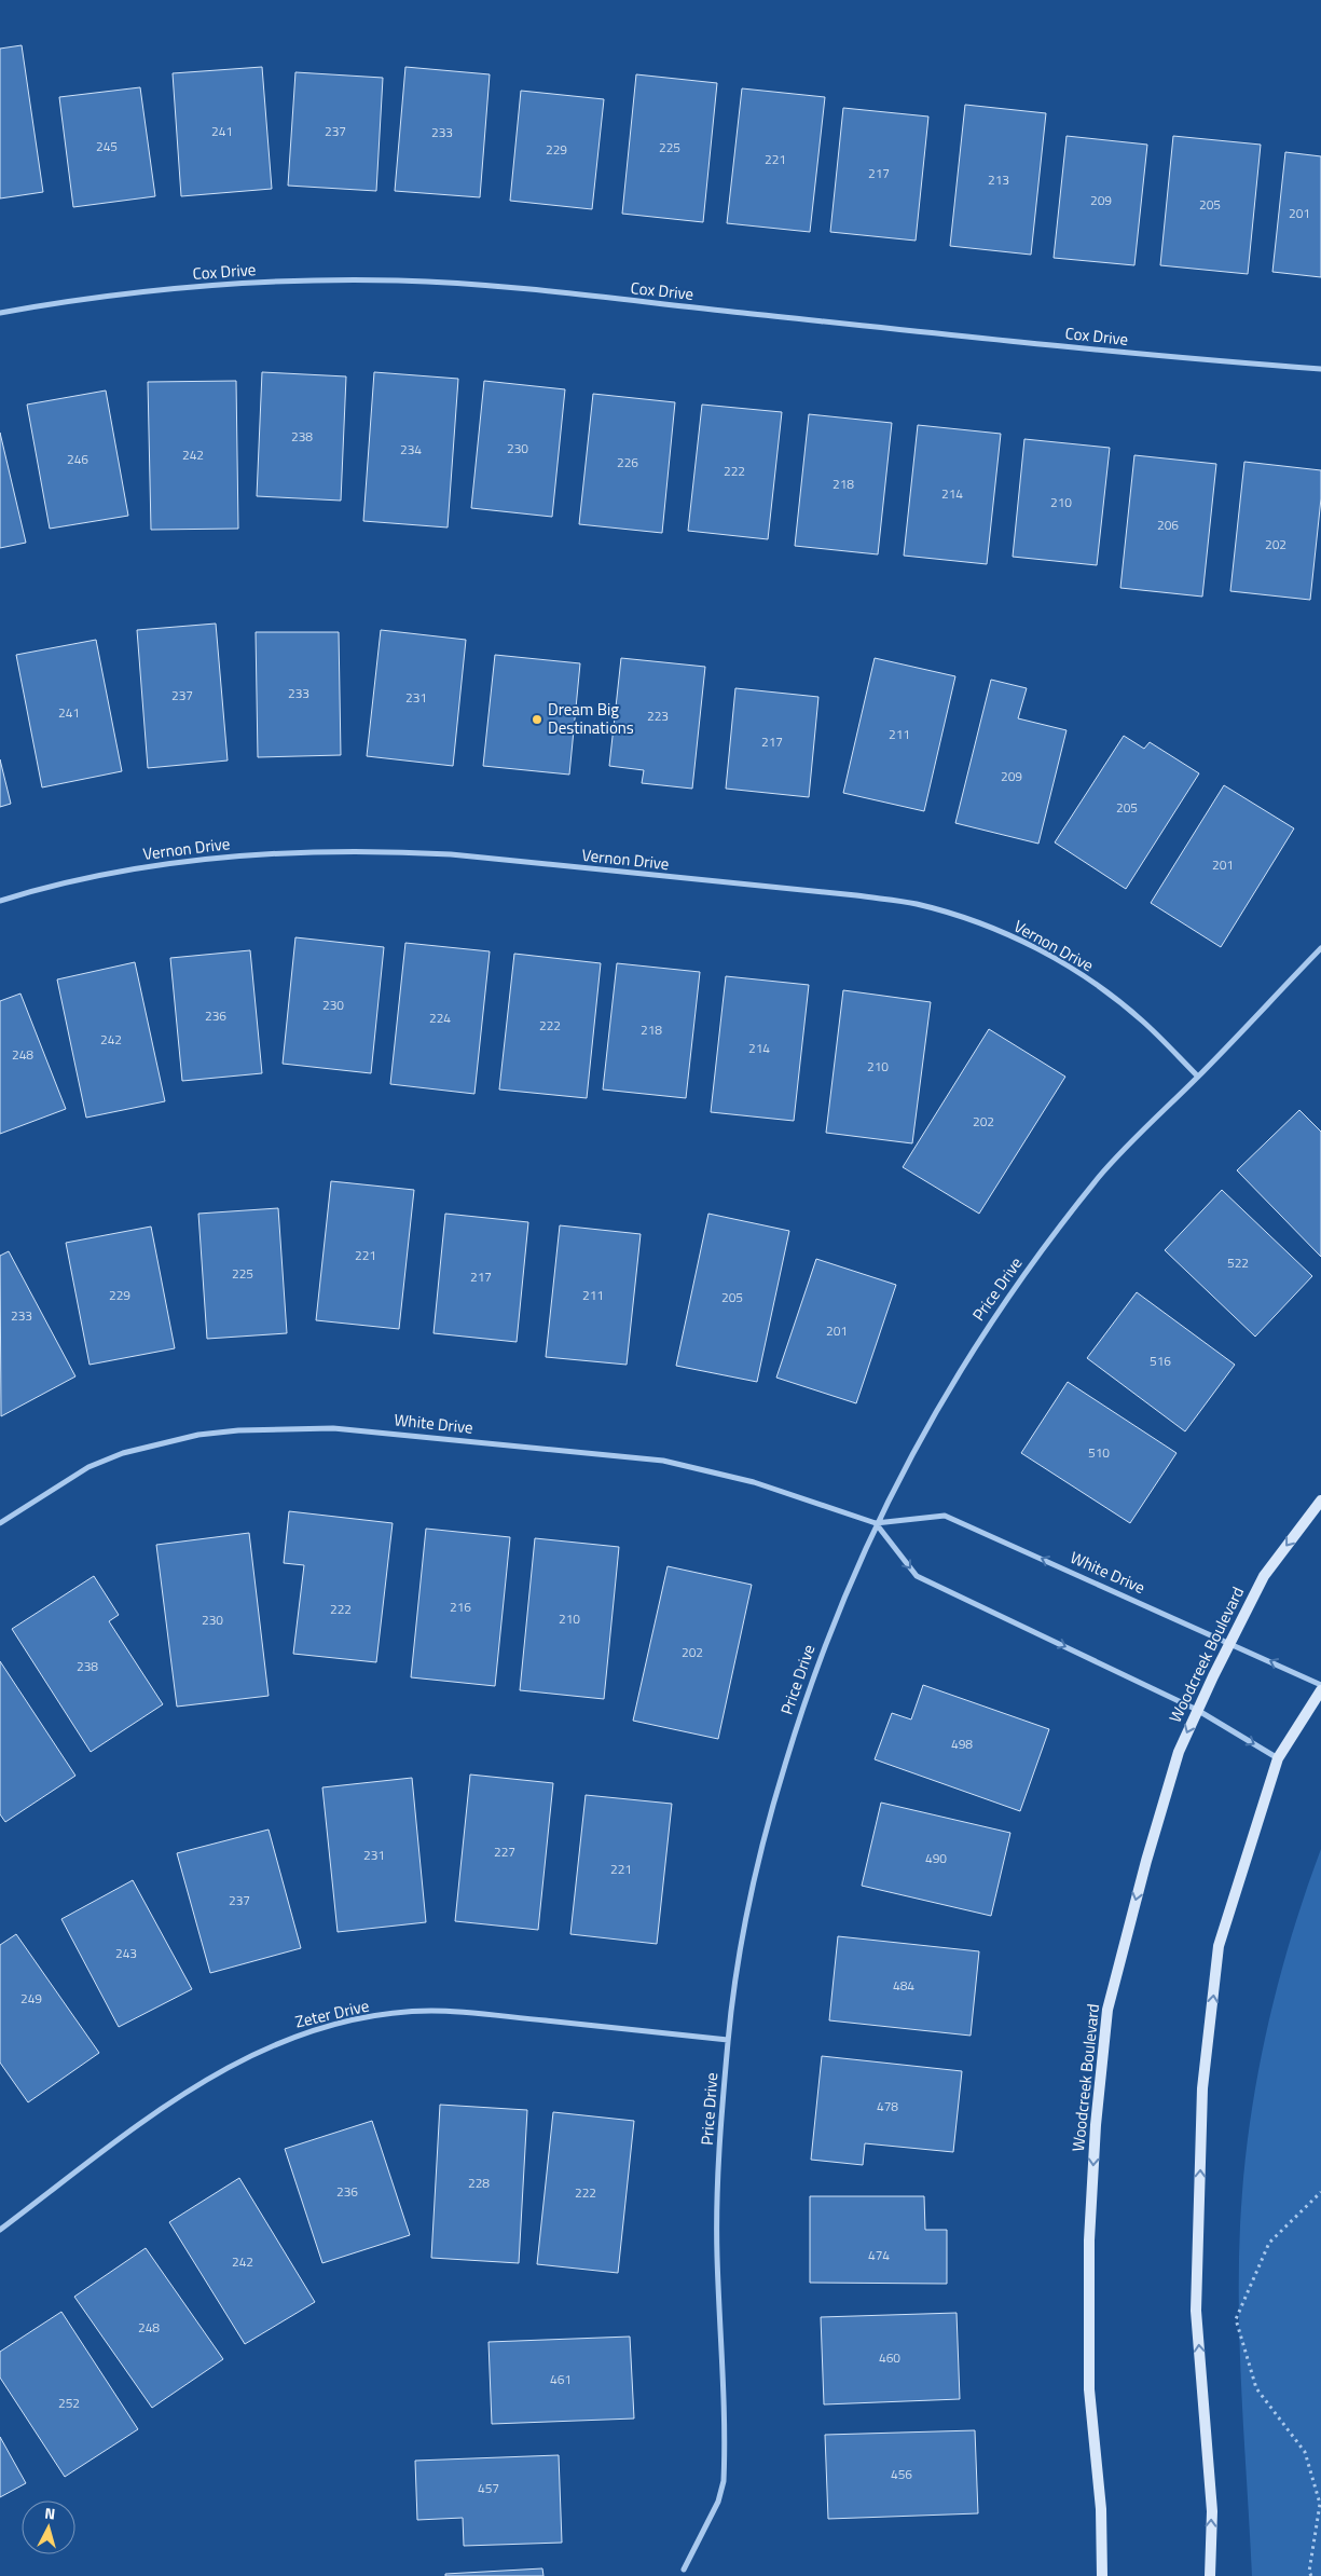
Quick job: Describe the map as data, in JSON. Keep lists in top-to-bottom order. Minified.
{"streets":{"street":["Cox Drive","Vernon Drive","Price Drive","White Drive","Woodcreek Boulevard","Zeter Drive"]},"crossings":[["Vernon Drive","Price Drive"],["Price Drive","White Drive"],["Price Drive","Zeter Drive"],["White Drive","Woodcreek Boulevard"]],"one_way":["Woodcreek Boulevard"],"places":["Dream Big Destinations"],"house_numbers":["241","237","233","245","225","229","221","217","213","209","205","201","238","230","234","242","246","226","222","218","214","210","206","202","233","237","231","241","223","211","217","209","205","201","230","236","224","222","218","242","214","248","210","202","221","522","225","217","229","211","205","233","201","516","510","216","222","210","230","202","238","498","227","231","490","221","237","243","484","249","478","228","236","222","474","242","248","460","461","252","456","457"],"north":"top"}
